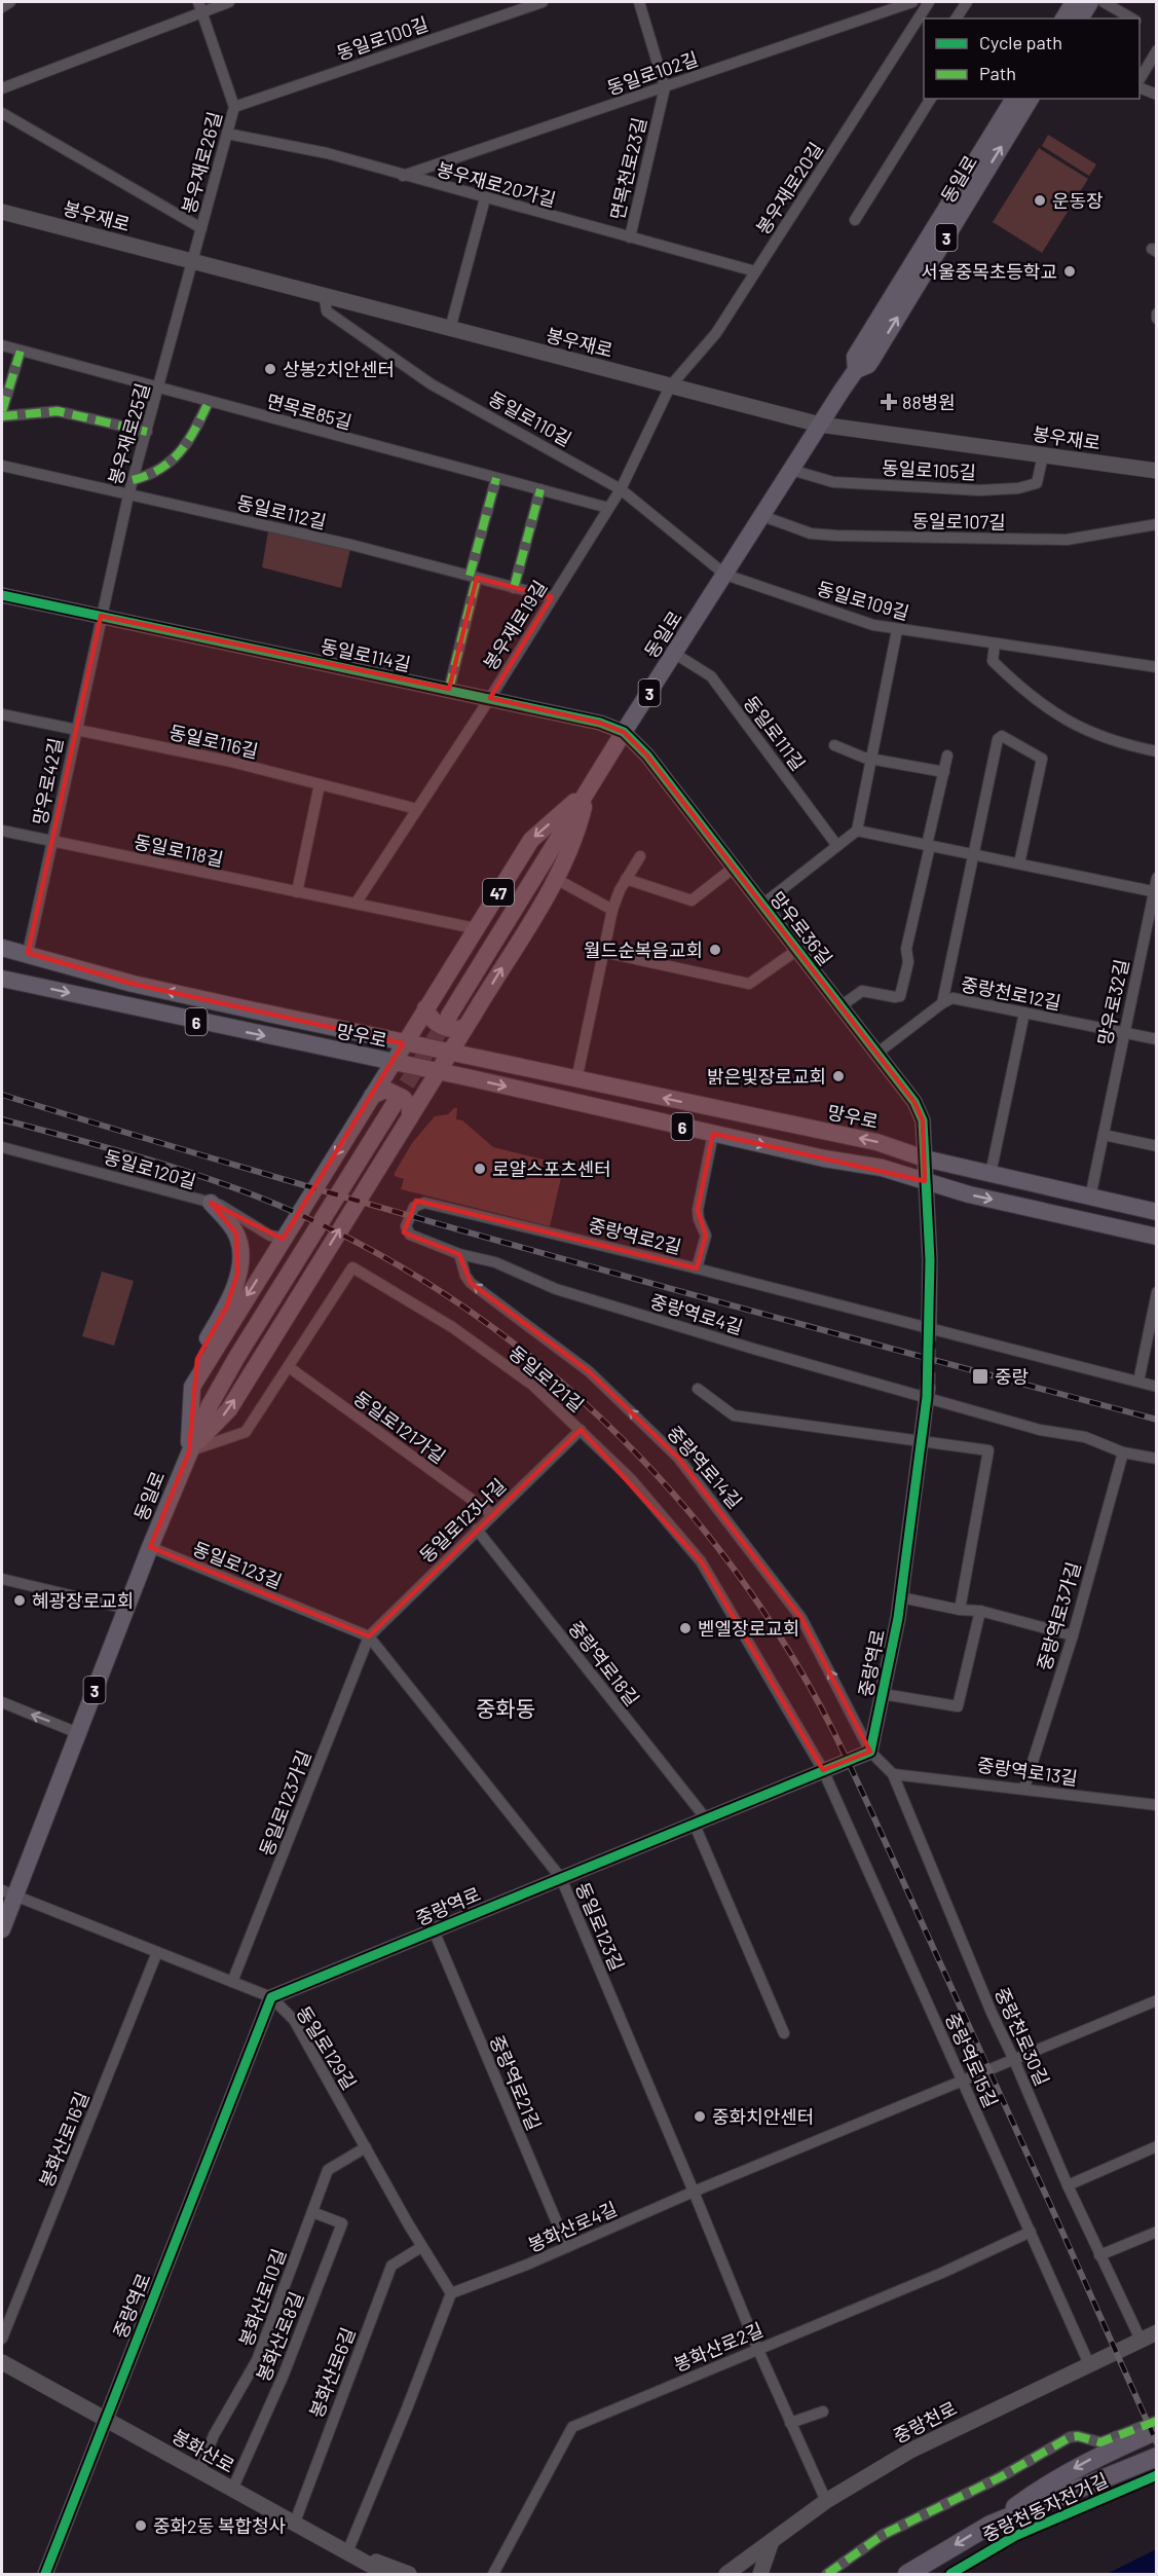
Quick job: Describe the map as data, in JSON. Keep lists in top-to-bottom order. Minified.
{"streets":{"main road":["동일로","3","47","6","망우로"],"street":["동일로100길","동일로102길","봉우재로26길","면목천로23길","봉우재로20가길","봉우재로20길","봉우재로","면목로85길","동일로110길","봉우재로25길","동일로105길","동일로112길","동일로107길","동일로109길","봉우재로19길","동일로114길","동일로111길","동일로116길","망우로42길","동일로118길","망우로36길","중랑천로12길","망우로32길","동일로120길","중랑역로2길","중랑역로4길","동일로121길","동일로121가길","중랑역로14길","동일로123나길","동일로123길","중랑역로3가길","중랑역로18길","중랑역로","중랑역로13길","동일로123가길","중랑천로30길","동일로129길","중랑역로15길","중랑역로21길","봉화산로16길","봉화산로4길","봉화산로10길","봉화산로8길","봉화산로2길","봉화산로6길","중랑천로","봉화산로"],"cycle path":["중랑천동자전거길"]},"crossings":[["동일로100길","봉우재로26길"],["동일로102길","면목천로23길"],["동일로102길","봉우재로20가길"],["봉우재로26길","봉우재로20가길"],["봉우재로26길","봉우재로"],["봉우재로26길","봉우재로25길"],["면목천로23길","봉우재로20가길"],["동일로","봉우재로"],["동일로","동일로110길"],["동일로","동일로105길"],["동일로","동일로107길"],["동일로","동일로109길"],["동일로","동일로114길"],["동일로","동일로111길"],["동일로","47"],["동일로","망우로36길"],["동일로","동일로121길"],["동일로","동일로123길"],["동일로","동일로129길"],["봉우재로20가길","봉우재로20길"],["봉우재로20길","봉우재로"],["봉우재로20길","봉우재로19길"],["봉우재로","동일로110길"],["봉우재로","봉우재로25길"],["봉우재로","동일로105길"],["봉우재로","봉우재로19길"],["면목로85길","봉우재로25길"],["면목로85길","봉우재로19길"],["동일로110길","동일로109길"],["동일로110길","봉우재로19길"],["봉우재로25길","동일로112길"],["봉우재로25길","동일로114길"],["봉우재로25길","망우로42길"],["동일로112길","봉우재로19길"],["봉우재로19길","동일로114길"],["봉우재로19길","동일로116길"],["봉우재로19길","동일로118길"],["동일로114길","망우로42길"],["동일로114길","망우로36길"],["동일로116길","망우로42길"],["망우로42길","동일로118길"],["망우로42길","망우로"],["동일로118길","47"],["47","망우로"],["망우로36길","중랑천로12길"],["망우로36길","망우로"],["중랑천로12길","망우로32길"],["망우로32길","망우로"],["중랑역로2길","중랑역로4길"],["중랑역로2길","중랑역로14길"],["중랑역로4길","중랑역로14길"],["중랑역로4길","중랑역로3가길"],["중랑역로4길","중랑역로"],["동일로121길","동일로121가길"],["동일로121길","동일로123나길"],["동일로121길","중랑역로"],["동일로121길","중랑역로15길"],["동일로121가길","동일로123나길"],["중랑역로14길","중랑역로"],["중랑역로14길","중랑천로30길"],["동일로123나길","동일로123길"],["동일로123나길","중랑역로18길"],["동일로123나길","동일로123가길"],["동일로123길","중랑역로"],["동일로123길","동일로123가길"],["동일로123길","봉화산로4길"],["동일로123길","봉화산로2길"],["동일로123길","중랑천로"],["중랑역로3가길","중랑역로13길"],["중랑역로18길","중랑역로"],["중랑역로","중랑천로30길"],["중랑역로","동일로129길"],["중랑역로","중랑역로15길"],["중랑역로","중랑역로21길"],["중랑역로","봉화산로"],["중랑역로13길","중랑천로30길"],["동일로123가길","동일로129길"],["중랑천로30길","봉화산로4길"],["중랑천로30길","중랑천로"],["동일로129길","봉화산로16길"],["동일로129길","봉화산로4길"],["동일로129길","봉화산로10길"],["동일로129길","봉화산로6길"],["중랑역로15길","봉화산로4길"],["중랑역로15길","봉화산로2길"],["중랑역로15길","중랑천로"],["중랑역로21길","봉화산로4길"],["봉화산로10길","봉화산로8길"],["봉화산로10길","봉화산로"],["봉화산로8길","봉화산로"],["봉화산로6길","봉화산로"]],"one_way":["중랑역로14길"],"districts":["중화동"],"places":{"other":["운동장","서울중목초등학교","상봉2치안센터","월드순복음교회","밝은빛장로교회","로얄스포츠센터","혜광장로교회","벧엘장로교회","중화치안센터","중화2동 복합청사"],"health":["88병원"],"transit":["중랑"]},"legend":["Cycle path","Path"]}
